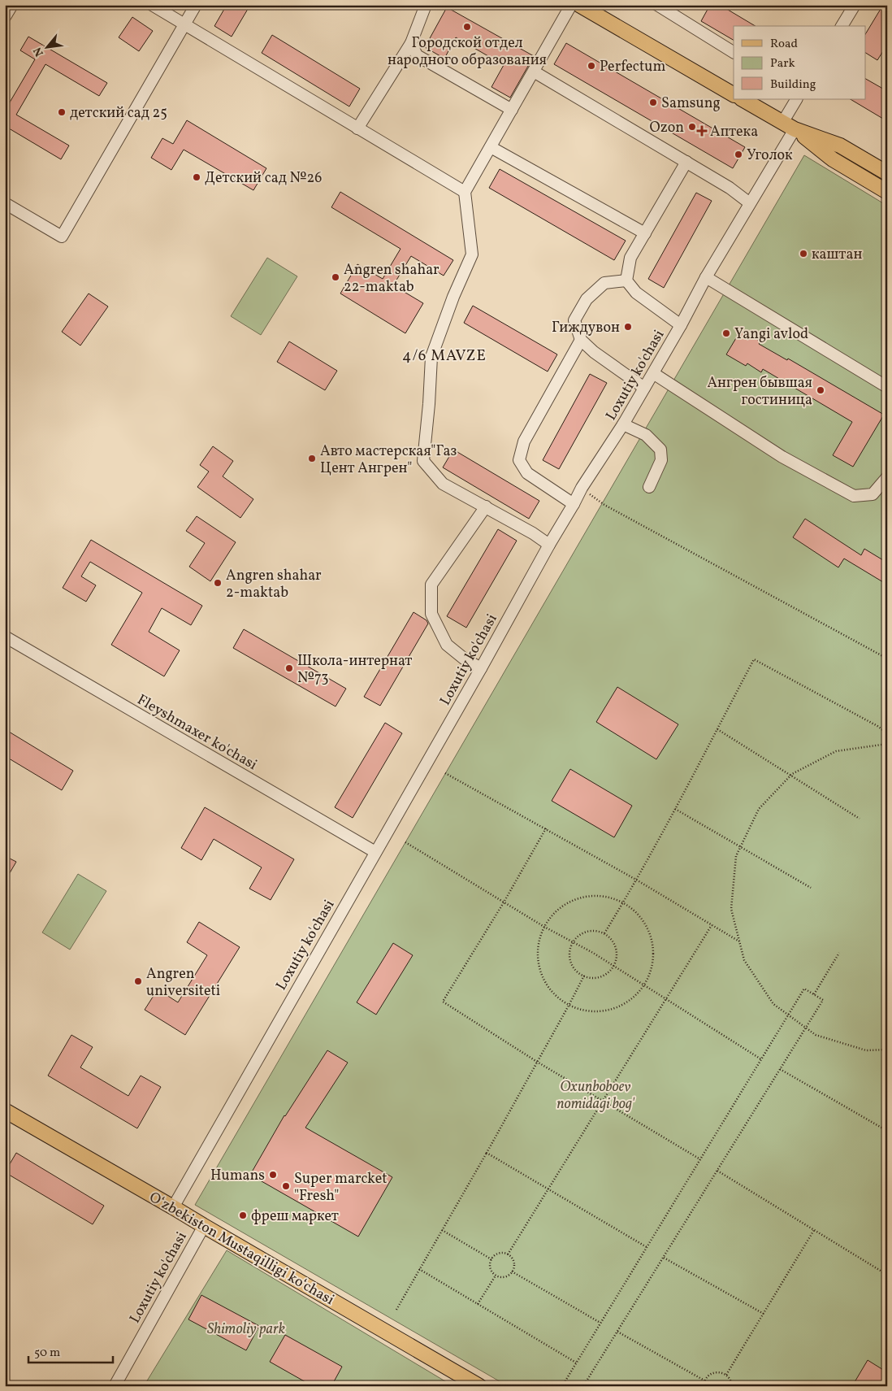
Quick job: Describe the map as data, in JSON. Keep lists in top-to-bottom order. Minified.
{"streets":{"main road":["O‘zbekiston Mustaqilligi ko‘chasi"],"street":["Loxutiy ko'chasi","Fleyshmaxer ko'chasi"]},"crossings":[["Loxutiy ko'chasi","Fleyshmaxer ko'chasi"],["Loxutiy ko'chasi","O‘zbekiston Mustaqilligi ko‘chasi"]],"districts":["4/6 MAVZE"],"parks":["Oxunboboev nomidagi bog'","Shimoliy park"],"places":{"other":["Городской отдел народного образования","Perfectum","Samsung","детский сад 25","Ozon","Уголок","Детский сад №26","каштан","Angren shahar 22-maktab","Гиждувон","Yangi avlod","Ангрен бывшая гостиница","Авто мастерская\"Газ Цент Ангрен\"","Angren shahar 2-maktab","Школа-интернат №73","Angren universiteti","Humans","Super marcket \"Fresh\"","фреш маркет"],"health":["Аптека"]},"legend":["Road","Park","Building"],"scale_bar":"50 m","north":"bottom left"}
